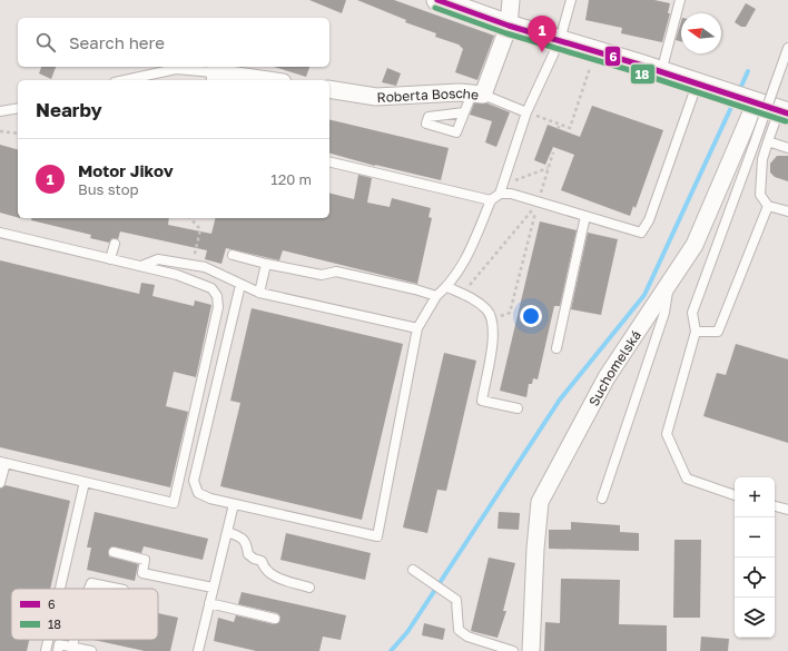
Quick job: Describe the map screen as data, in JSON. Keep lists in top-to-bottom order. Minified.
{"streets":{"street":["Roberta Bosche","Suchomelská"]},"lines":["transit line 6","transit line 18"],"legend":["6","18"],"north":"left","page":{"pins":"1","search":"Search here","heading":"Nearby","list":[{"mark":"1","name":"Motor Jikov","note":"Bus stop","value":"120 m"}],"map_buttons":["+","−"]}}
